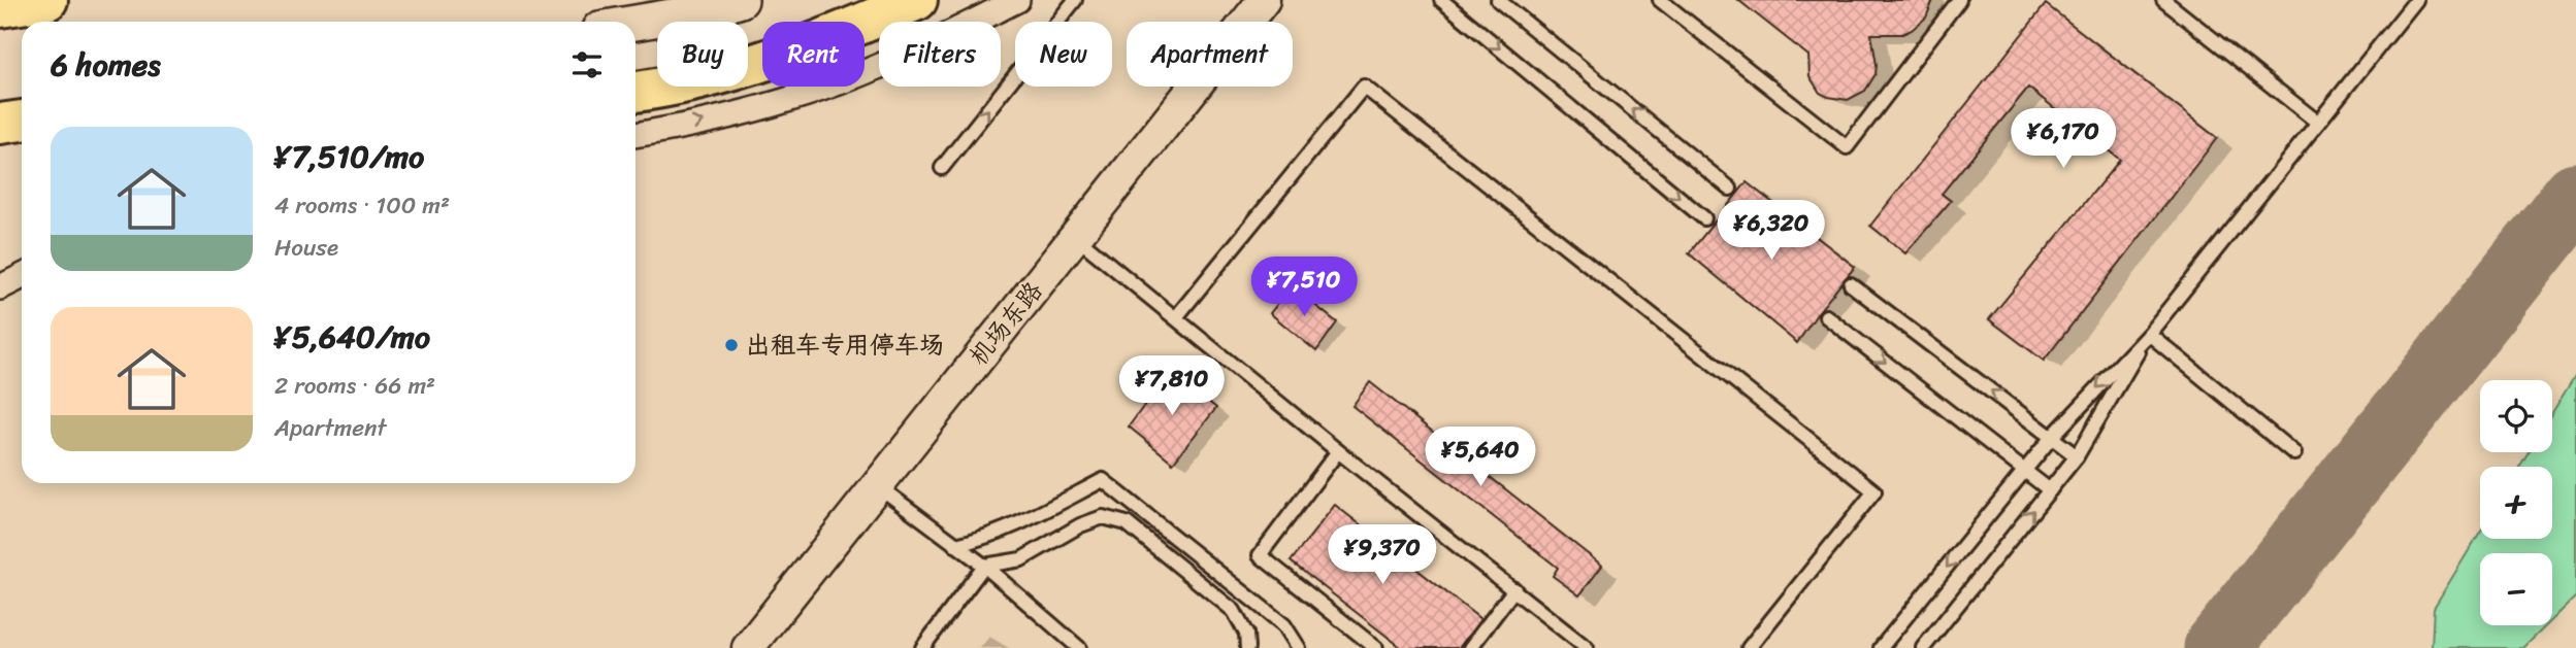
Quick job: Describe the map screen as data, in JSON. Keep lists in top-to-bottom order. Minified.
{"streets":{"street":["机场东路"]},"places":["出租车专用停车场"],"page":{"chip":["Buy","Rent","Filters","New","Apartment"],"heading":"6 homes","price":["¥6,170","¥6,320","¥7,510","¥7,810","¥5,640","¥9,370"],"list":[{"name":"¥7,510/mo","note":"4 rooms · 100 m² · House"},{"name":"¥5,640/mo","note":"2 rooms · 66 m² · Apartment"}],"map_buttons":["+","−"]}}
